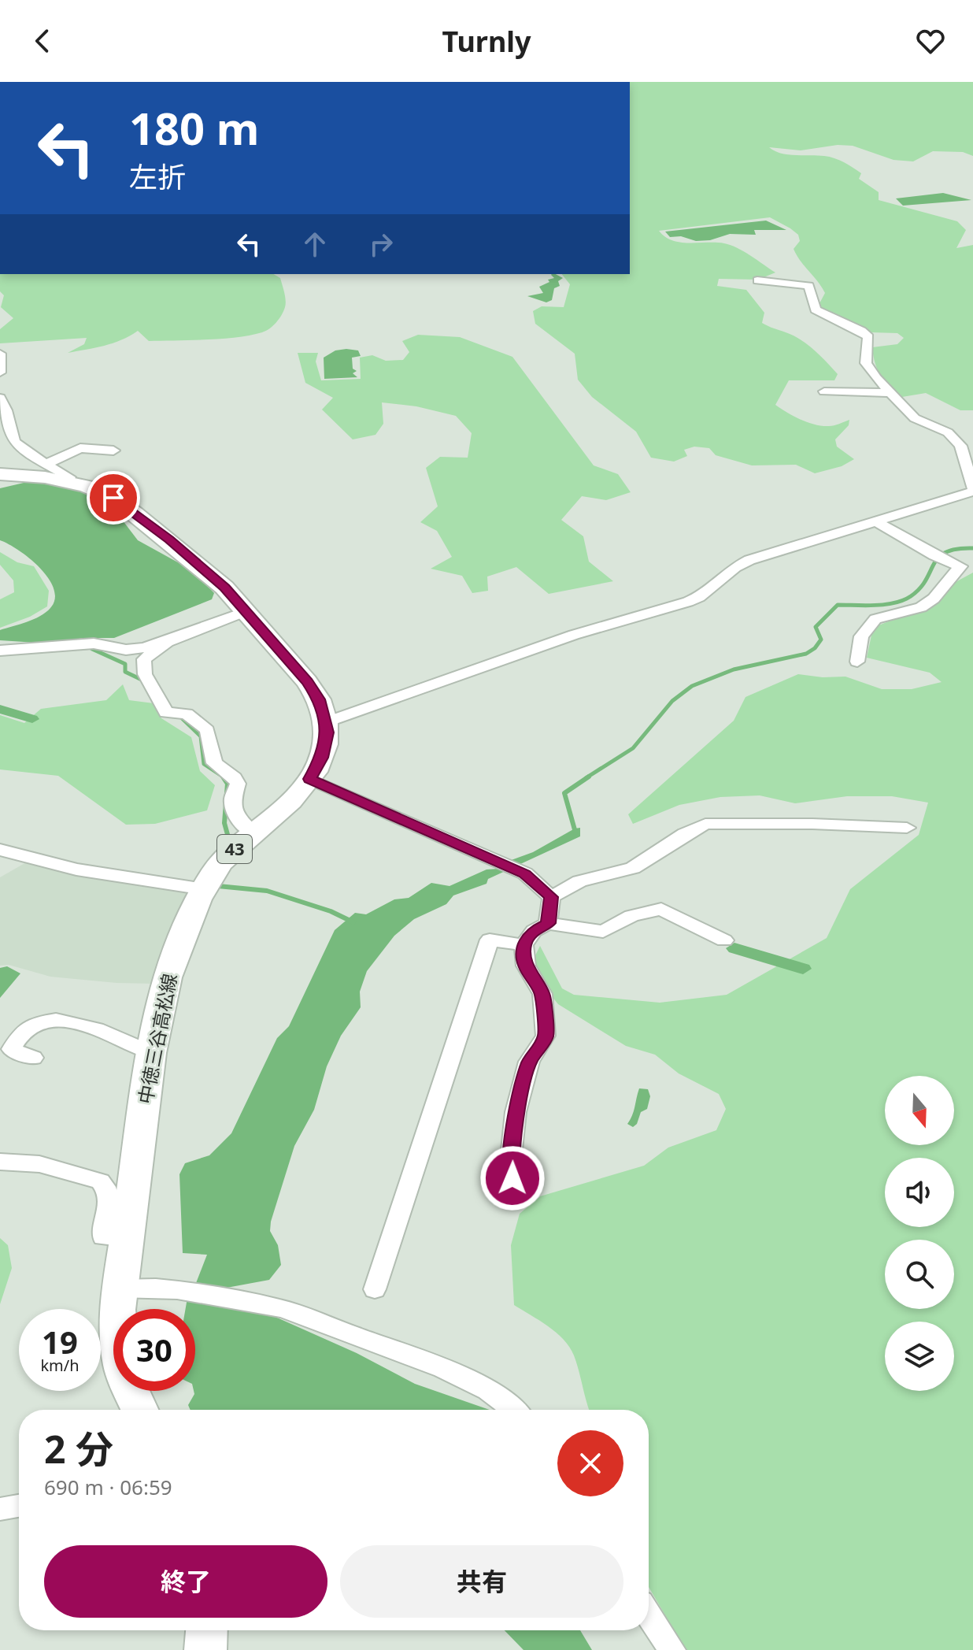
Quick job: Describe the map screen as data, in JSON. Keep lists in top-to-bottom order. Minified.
{"streets":{"main road":["43","中徳三谷高松線"]},"north":"bottom","page":{"header":"Turnly","turn":["180 m","左折"],"speed":"19 km/h","limit":"30","heading":["2 分","690 m · 06:59"],"buttons":["終了","共有"]}}
